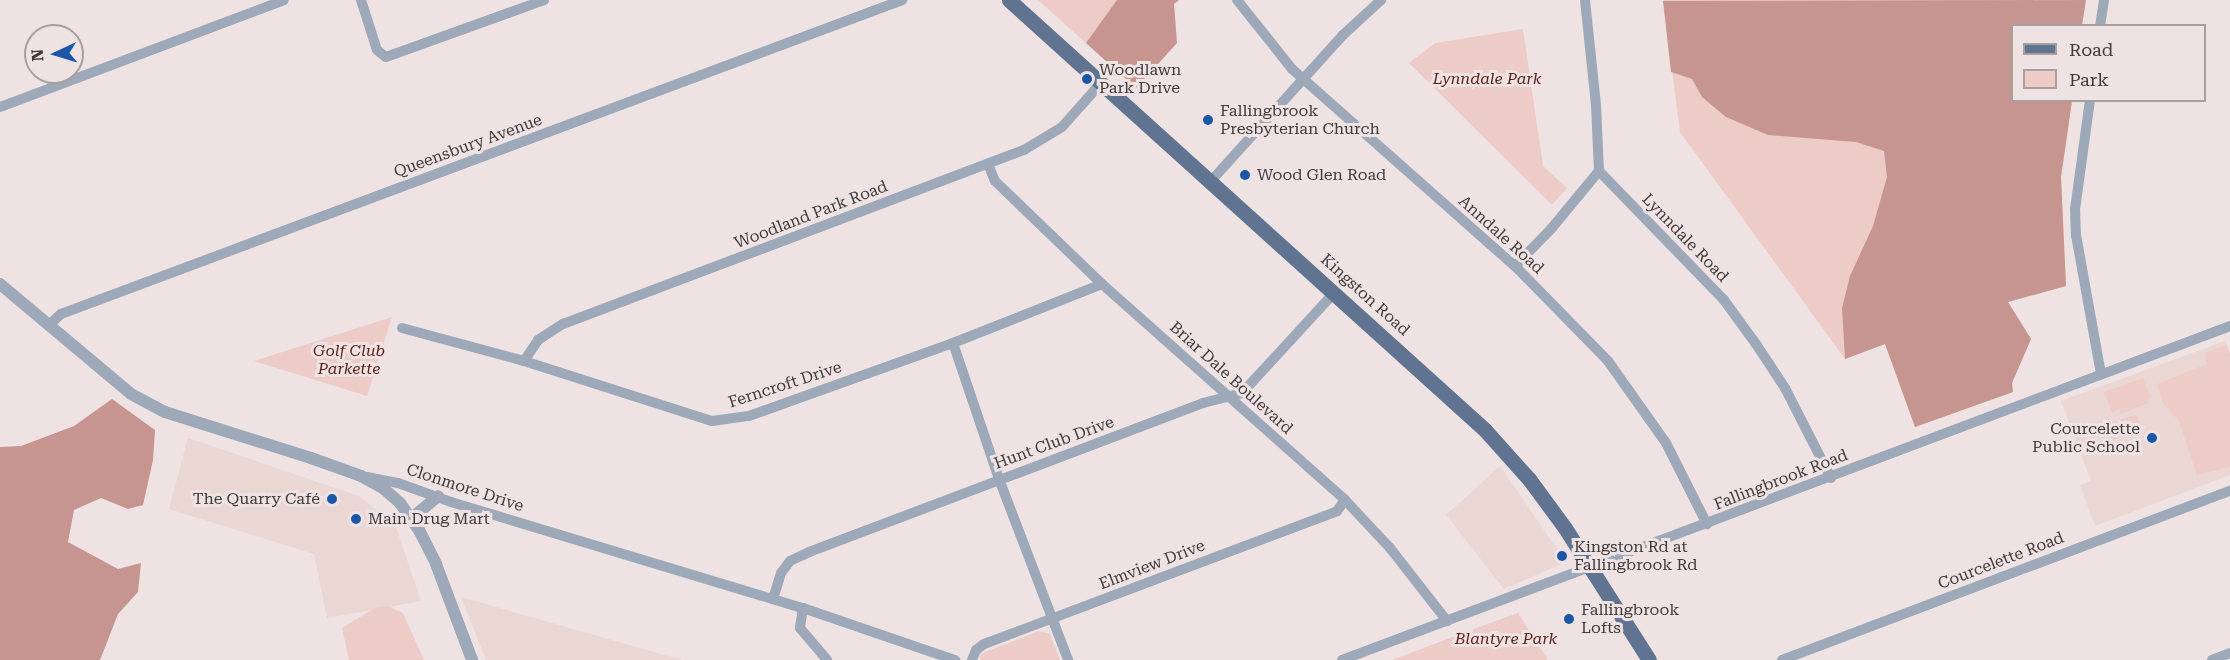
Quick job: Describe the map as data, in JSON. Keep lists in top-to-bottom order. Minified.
{"streets":{"main road":["Kingston Road"],"street":["Queensbury Avenue","Woodland Park Road","Anndale Road","Lynndale Road","Briar Dale Boulevard","Ferncroft Drive","Hunt Club Drive","Fallingbrook Road","Clonmore Drive","Courcelette Road","Elmview Drive"]},"crossings":[["Queensbury Avenue","Clonmore Drive"],["Woodland Park Road","Kingston Road"],["Woodland Park Road","Briar Dale Boulevard"],["Woodland Park Road","Ferncroft Drive"],["Anndale Road","Fallingbrook Road"],["Lynndale Road","Fallingbrook Road"],["Kingston Road","Hunt Club Drive"],["Kingston Road","Fallingbrook Road"],["Briar Dale Boulevard","Ferncroft Drive"],["Briar Dale Boulevard","Hunt Club Drive"],["Briar Dale Boulevard","Fallingbrook Road"],["Briar Dale Boulevard","Elmview Drive"],["Hunt Club Drive","Clonmore Drive"]],"parks":["Lynndale Park","Golf Club Parkette","Blantyre Park"],"places":["Woodlawn Park Drive","Fallingbrook Presbyterian Church","Wood Glen Road","Courcelette Public School","The Quarry Café","Main Drug Mart","Kingston Rd at Fallingbrook Rd","Fallingbrook Lofts"],"legend":["Road","Park"],"north":"left"}
